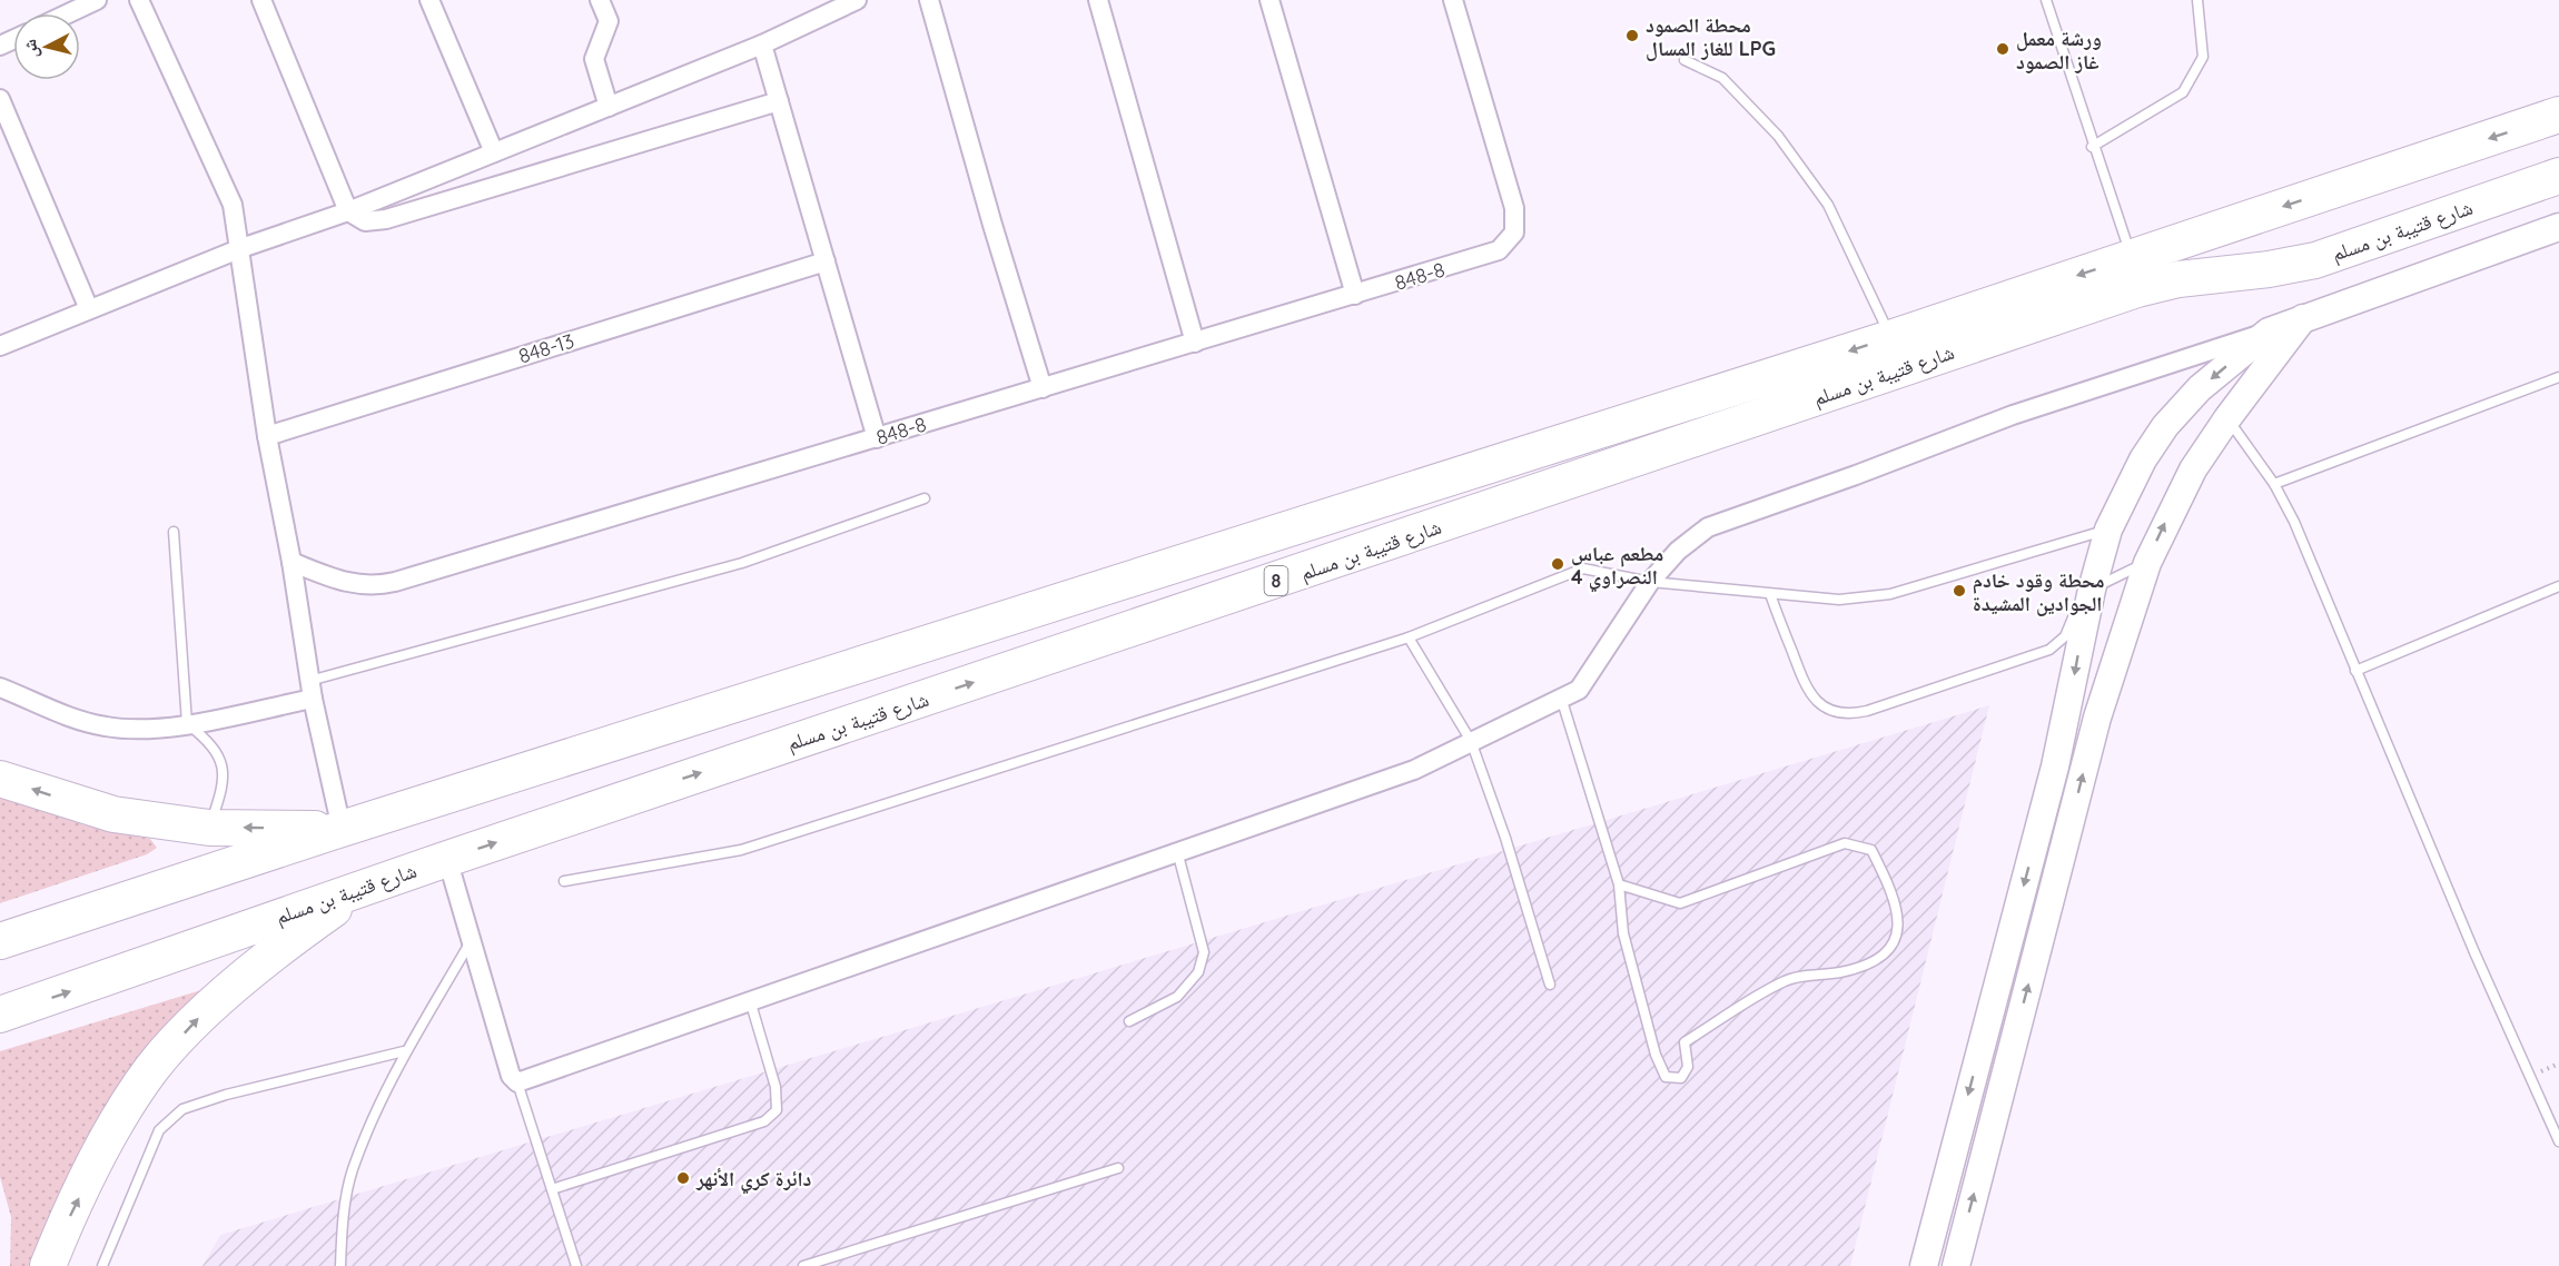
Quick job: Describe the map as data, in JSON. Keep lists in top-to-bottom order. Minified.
{"streets":{"highway":["شارع قتيبة بن مسلم","8"],"street":["848-8","848-13"]},"places":["محطة الصمود للغاز المسال LPG","ورشة معمل غاز الصمود","مطعم عباس النصراوي 4","محطة وقود خادم الجوادين المشيدة","دائرة كري الأنهر"],"north":"left"}
